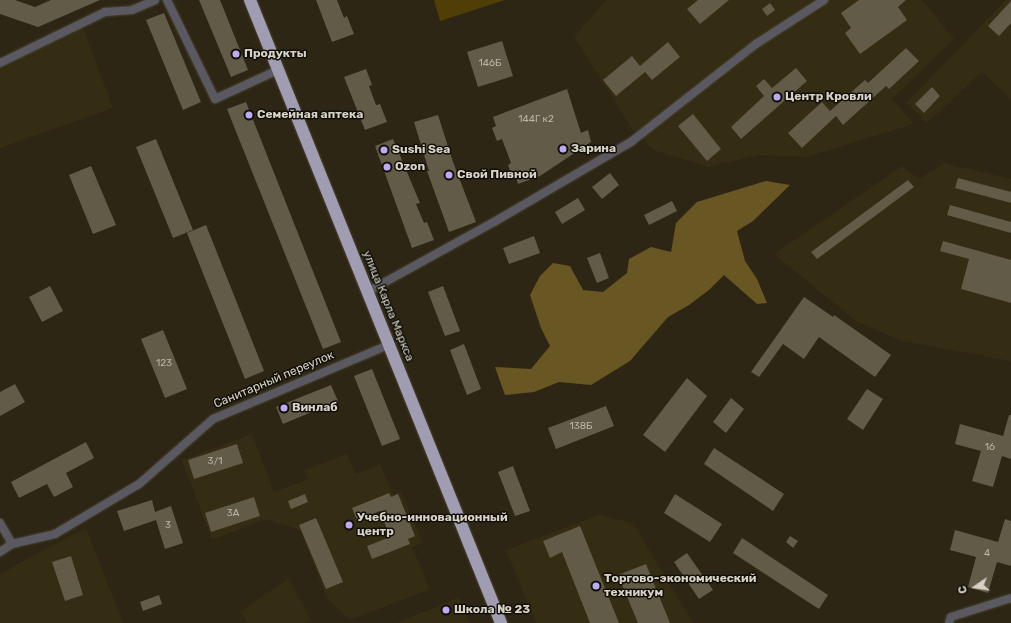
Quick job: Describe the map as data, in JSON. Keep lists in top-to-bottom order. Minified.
{"streets":{"highway":["улица Карла Маркса"],"street":["Санитарный переулок"]},"crossings":[["улица Карла Маркса","Санитарный переулок"]],"places":["Продукты","Центр Кровли","Семейная аптека","Зарина","Sushi Sea","Ozon","Свой Пивной","Винлаб","Учебно-инновационный центр","Торгово-экономический техникум","Школа № 23"],"house_numbers":["146Б","144Г к2","123","138Б","16","3/1","3А","3","4"],"north":"left"}
